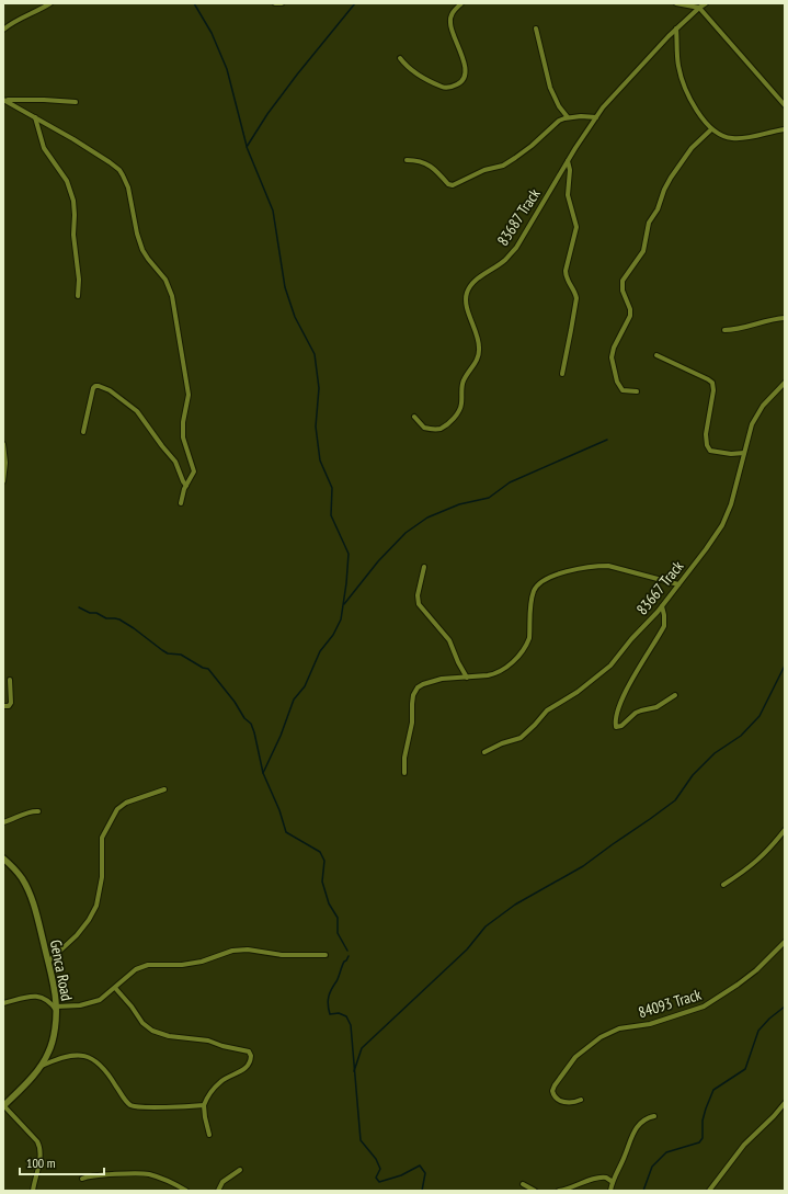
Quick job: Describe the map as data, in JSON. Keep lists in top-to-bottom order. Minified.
{"streets":{"street":["83687 Track","83667 Track","Genca Road","84093 Track"]},"scale_bar":"100 m"}
